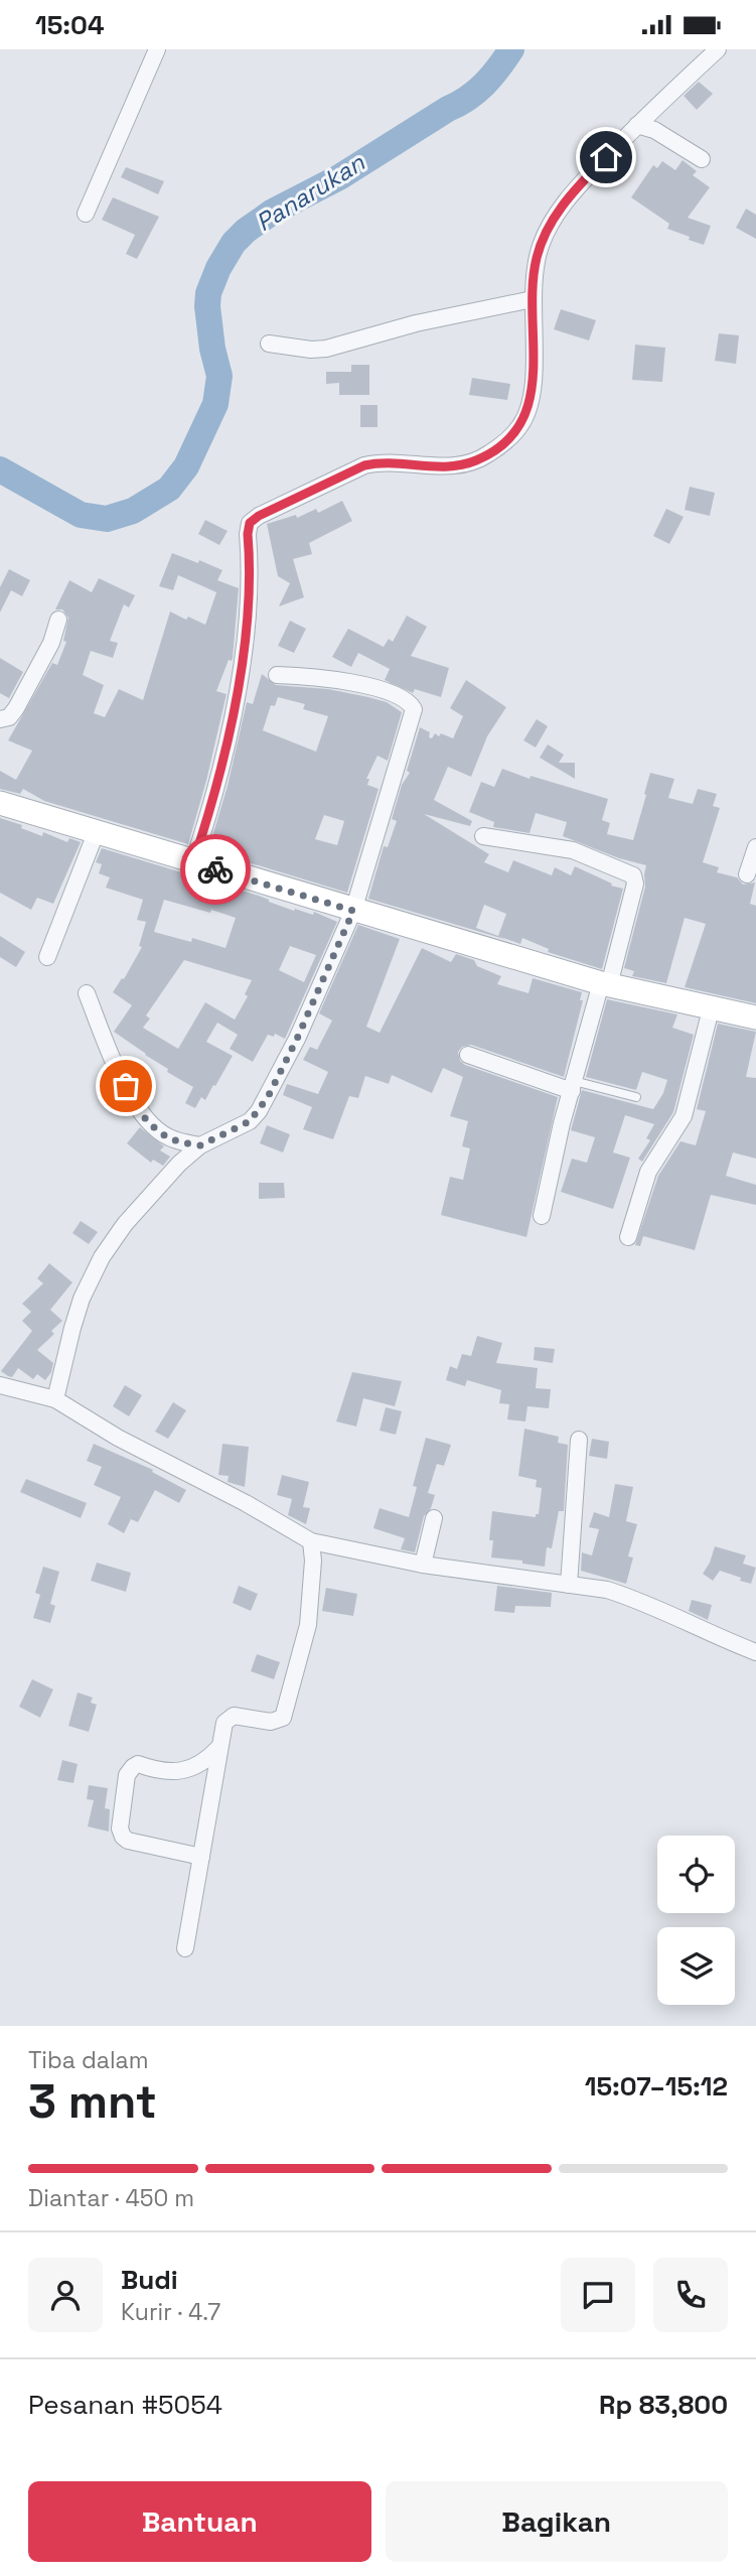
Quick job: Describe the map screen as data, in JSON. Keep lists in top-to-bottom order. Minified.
{"water":["Panarukan"],"page":{"status":"15:04","heading":["3 mnt","Tiba dalam","15:07–15:12"],"panel":["Budi","Kurir · 4.7","Pesanan #5054","Rp 83,800"],"bar":"Diantar · 450 m","buttons":["Bantuan","Bagikan"]}}
